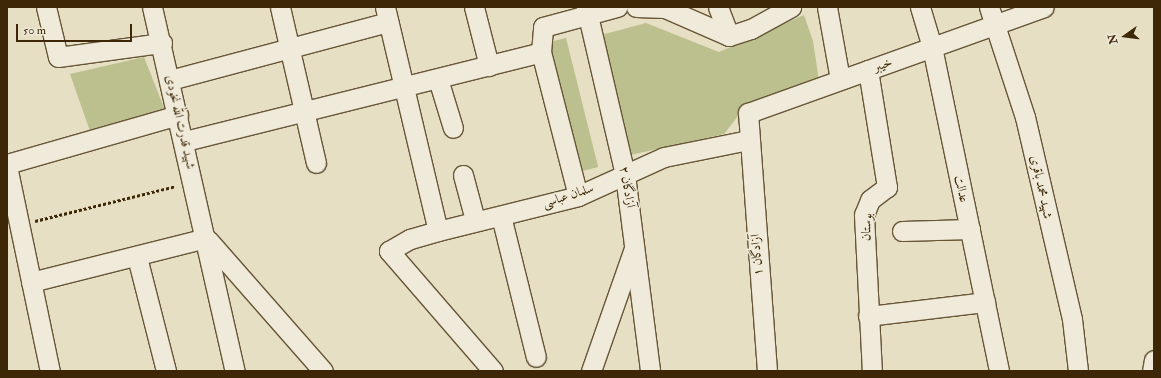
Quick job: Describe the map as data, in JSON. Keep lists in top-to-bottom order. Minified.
{"streets":{"street":["خیبر","شهید قدرت الله نخودی","آزادگان ۲","شهید محمد باقری","عدالت","سلمان عباسی","بوستان","آزادگان ۱"]},"crossings":[["خیبر","شهید محمد باقری"],["خیبر","عدالت"],["خیبر","سلمان عباسی"],["خیبر","بوستان"],["خیبر","آزادگان ۱"],["آزادگان ۲","سلمان عباسی"],["سلمان عباسی","آزادگان ۱"]],"scale_bar":"50 m","north":"left"}
